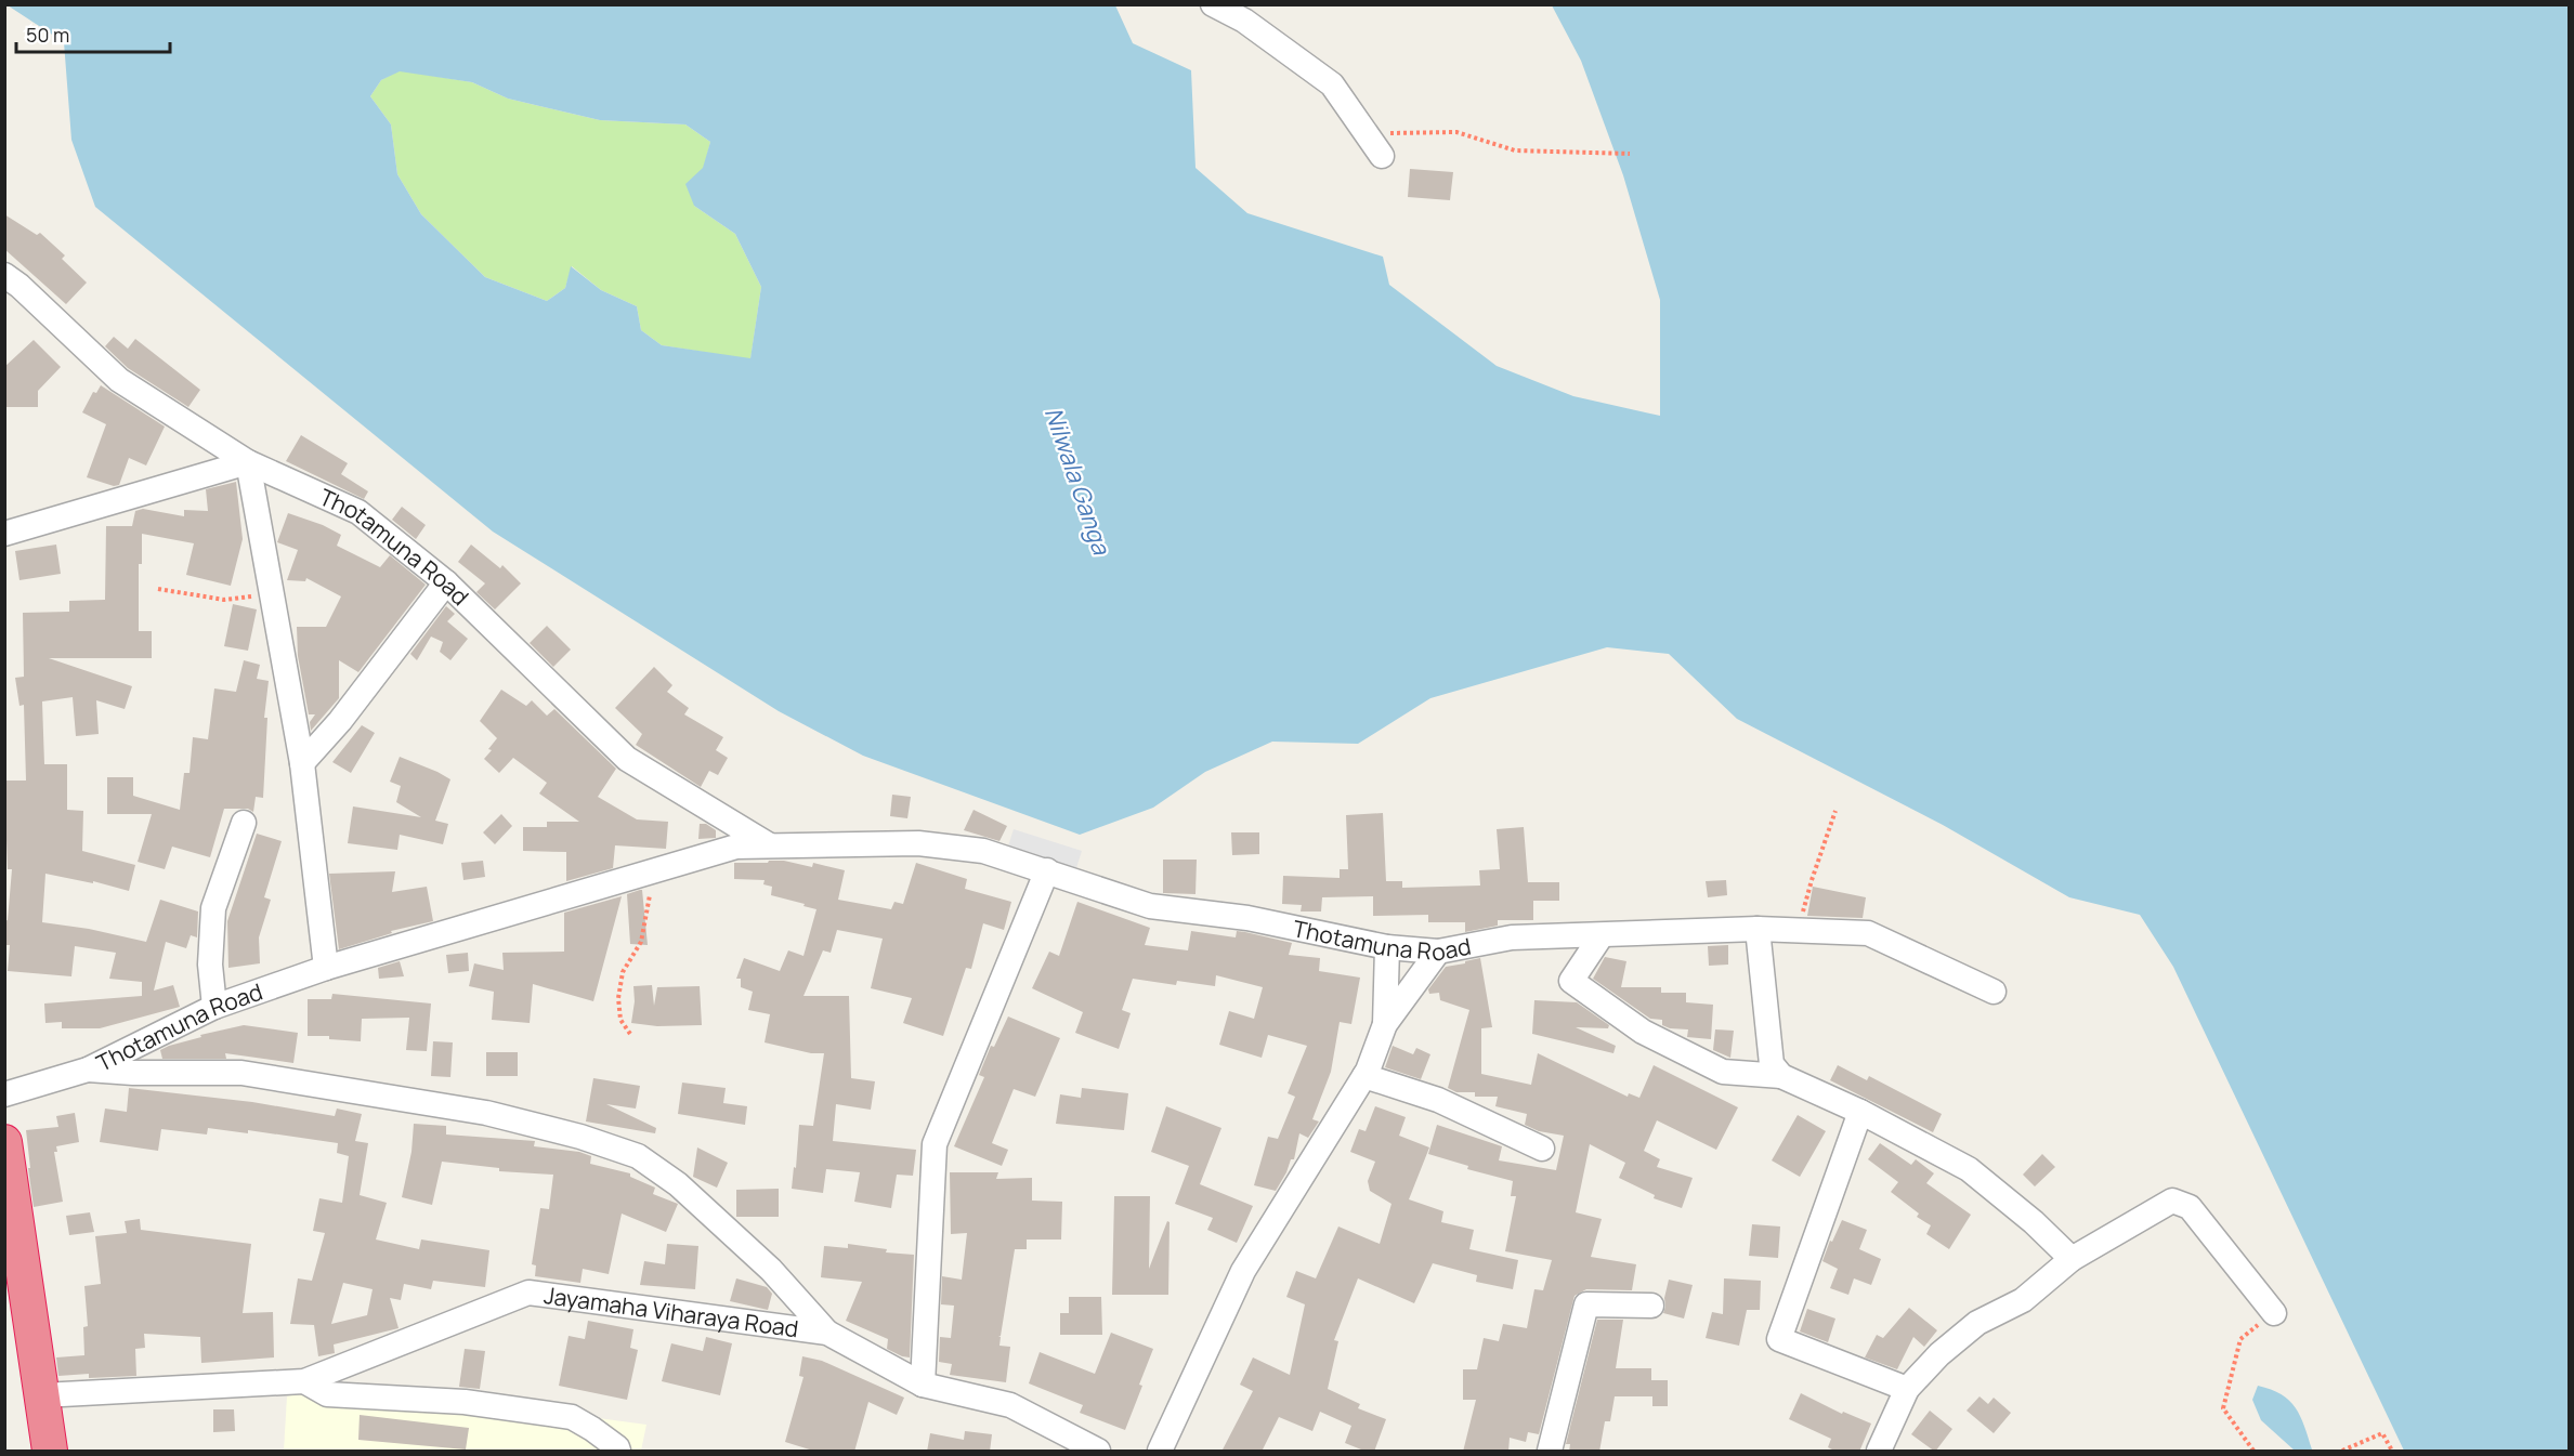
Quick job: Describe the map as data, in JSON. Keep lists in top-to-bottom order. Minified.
{"streets":{"street":["Thotamuna Road","Jayamaha Viharaya Road"]},"water":["Nilwala Ganga"],"scale_bar":"50 m"}
